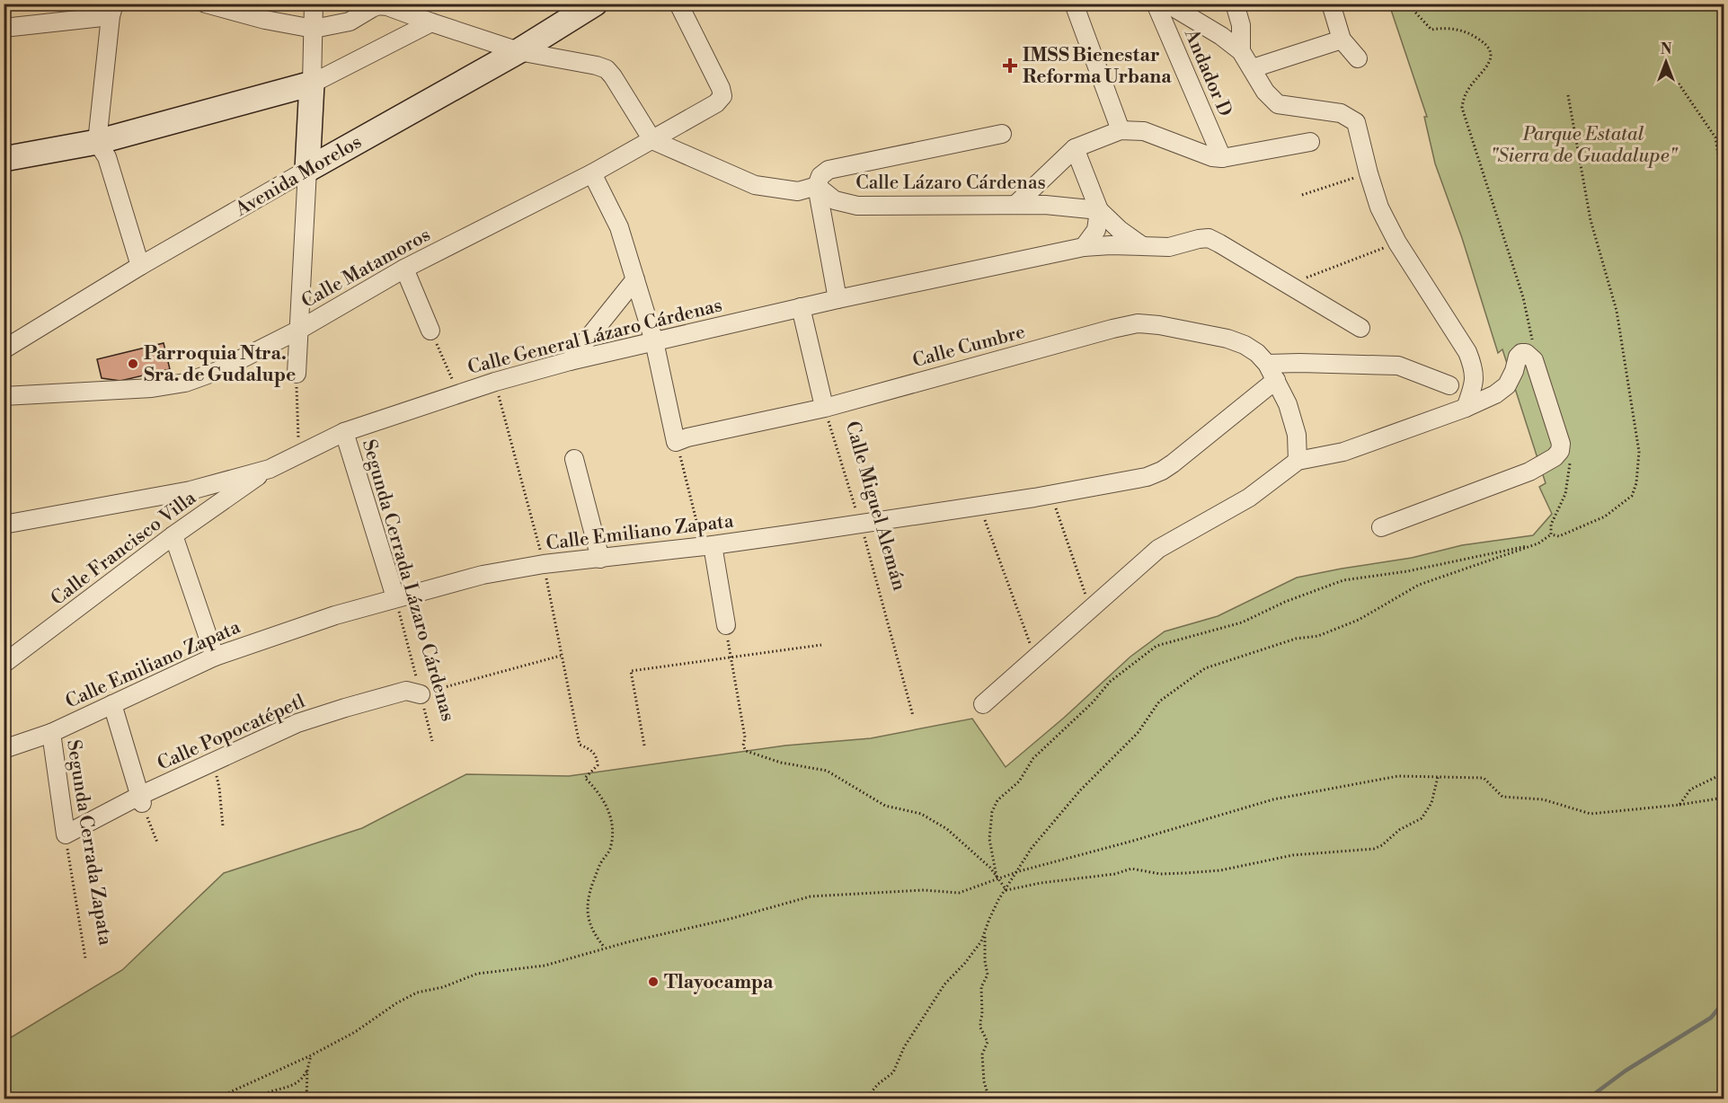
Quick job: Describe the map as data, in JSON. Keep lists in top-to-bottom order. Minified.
{"streets":{"street":["Andador D","Avenida Morelos","Calle Lázaro Cárdenas","Calle Matamoros","Calle General Lázaro Cárdenas","Calle Cumbre","Calle Emiliano Zapata","Calle Francisco Villa","Segunda Cerrada Lázaro Cárdenas","Calle Popocatépetl","Segunda Cerrada Zapata"],"path":["Calle Miguel Alemán"]},"crossings":[["Calle General Lázaro Cárdenas","Calle Francisco Villa"],["Calle General Lázaro Cárdenas","Segunda Cerrada Lázaro Cárdenas"],["Calle Cumbre","Calle Miguel Alemán"],["Calle Cumbre","Calle Emiliano Zapata"],["Calle Miguel Alemán","Calle Emiliano Zapata"],["Calle Emiliano Zapata","Segunda Cerrada Lázaro Cárdenas"],["Calle Emiliano Zapata","Segunda Cerrada Zapata"],["Segunda Cerrada Lázaro Cárdenas","Calle Popocatépetl"],["Calle Popocatépetl","Segunda Cerrada Zapata"]],"parks":["Parque Estatal \"Sierra de Guadalupe\""],"places":{"health":["IMSS Bienestar Reforma Urbana"],"other":["Parroquia Ntra. Sra. de Gudalupe","Tlayocampa"]},"north":"top"}
